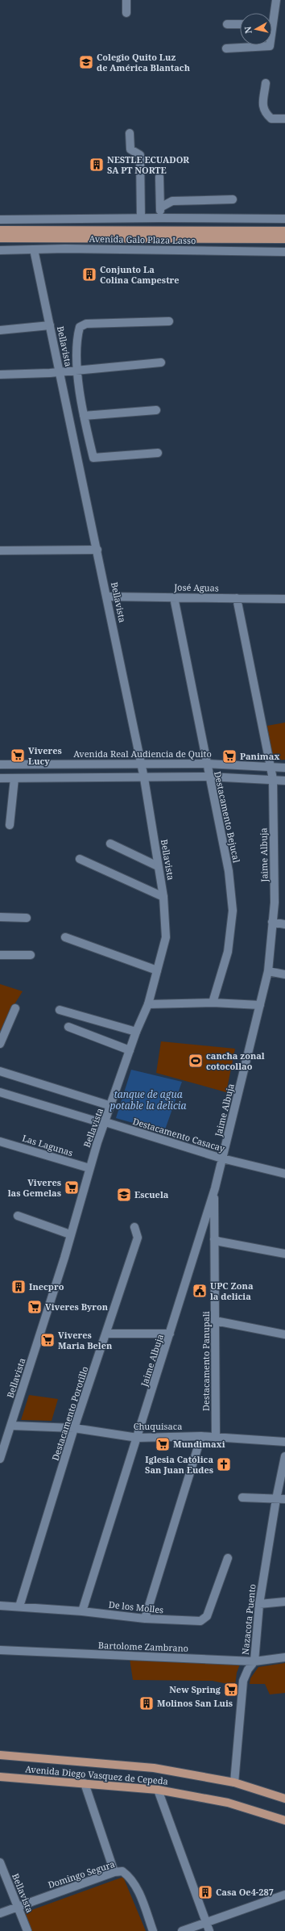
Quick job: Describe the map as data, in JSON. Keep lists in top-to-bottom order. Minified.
{"streets":{"main road":["Avenida Galo Plaza Lasso","Avenida Diego Vasquez de Cepeda"],"street":["Bellavista","José Aguas","Avenida Real Audiencia de Quito","Destacamento Bejucal","Jaime Albuja","Destacamento Casacay","Las Lagunas","Destacamento Panupali","Destacamento Porotillo","Chuquisaca","De los Molles","Nazacota Puento","Bartolome Zambrano","Domingo Segura"]},"crossings":[["Avenida Galo Plaza Lasso","Bellavista"],["Bellavista","José Aguas"],["Bellavista","Avenida Real Audiencia de Quito"],["Bellavista","Destacamento Casacay"],["Bellavista","Las Lagunas"],["Bellavista","Chuquisaca"],["Bellavista","Domingo Segura"],["José Aguas","Destacamento Bejucal"],["José Aguas","Jaime Albuja"],["Avenida Real Audiencia de Quito","Destacamento Bejucal"],["Avenida Real Audiencia de Quito","Jaime Albuja"],["Jaime Albuja","Destacamento Casacay"],["Jaime Albuja","Destacamento Panupali"],["Jaime Albuja","Chuquisaca"],["Jaime Albuja","De los Molles"],["Destacamento Panupali","Chuquisaca"],["Destacamento Porotillo","Chuquisaca"],["Destacamento Porotillo","De los Molles"],["Nazacota Puento","Bartolome Zambrano"],["Nazacota Puento","Avenida Diego Vasquez de Cepeda"]],"water":["tanque de agua potable la delicia"],"places":{"school or university":["Colegio Quito Luz de América Blantach","Escuela"],"building":["NESTLE ECUADOR SA PT NORTE","Conjunto La Colina Campestre","Inecpro","Molinos San Luis","Casa Oe4-287"],"supermarket":["Viveres Lucy","Panimax","Viveres las Gemelas","Viveres Byron","Viveres Maria Belen","Mundimaxi","New Spring"],"sports":["cancha zonal cotocollao"],"public building":["UPC Zona la delicia"],"church":["Iglesia Católica San Juan Eudes"]},"north":"left"}
